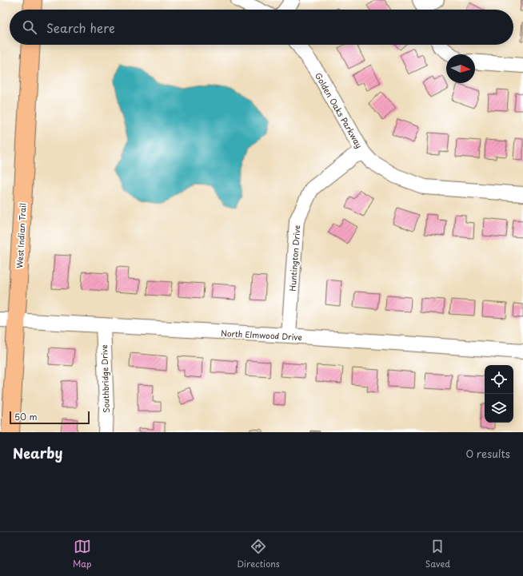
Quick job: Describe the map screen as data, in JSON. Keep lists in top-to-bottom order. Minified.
{"streets":{"main road":["West Indian Trail"],"street":["Golden Oaks Parkway","Huntington Drive","North Elmwood Drive","Southbridge Drive"]},"crossings":[["Golden Oaks Parkway","Huntington Drive"],["West Indian Trail","North Elmwood Drive"],["Huntington Drive","North Elmwood Drive"],["North Elmwood Drive","Southbridge Drive"]],"scale_bar":"50 m","north":"right","page":{"search":"Search here","scale":"50 m","heading":["Nearby","0 results"],"nav":["Map","Directions","Saved"]}}
